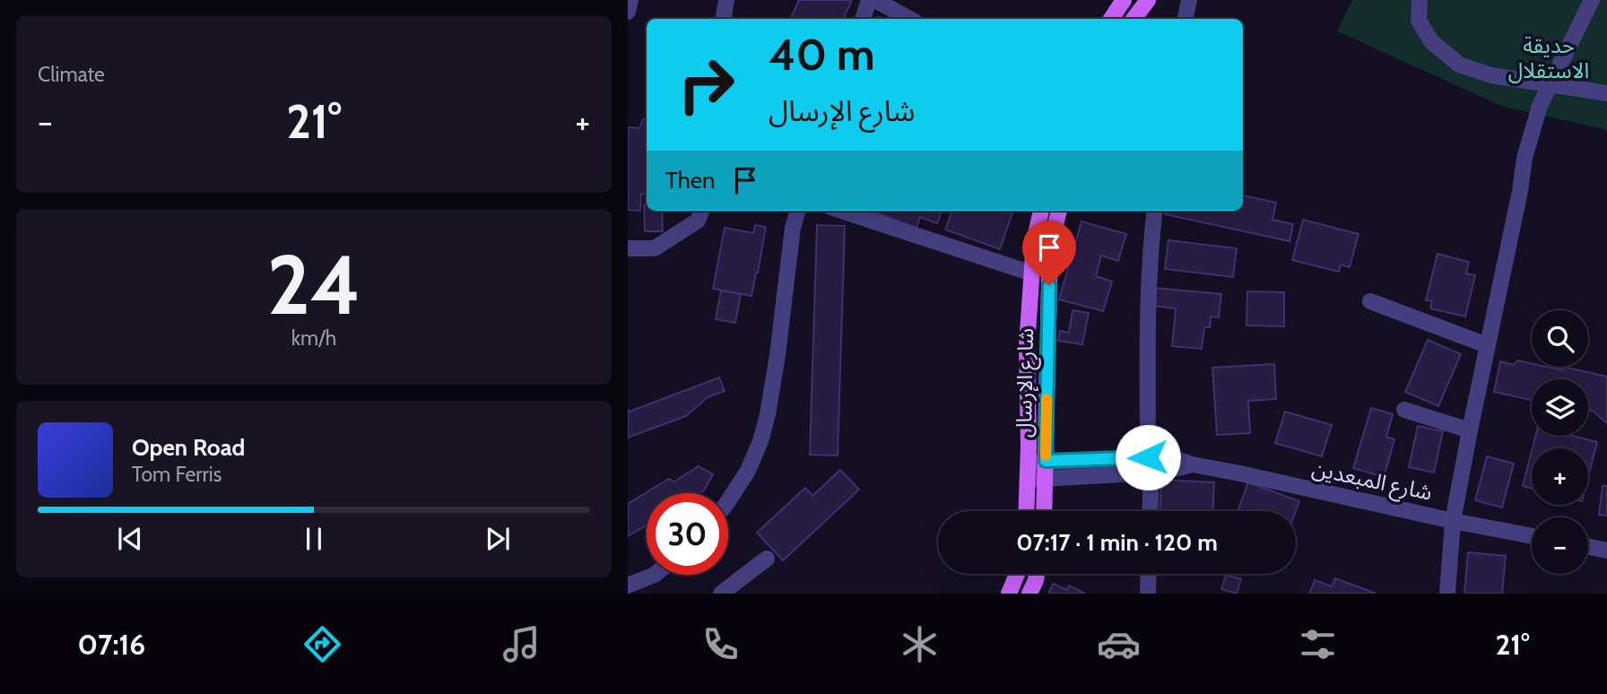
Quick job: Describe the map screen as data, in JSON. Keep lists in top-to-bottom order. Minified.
{"streets":{"main road":["شارع الإرسال"],"street":["شارع المبعدين"]},"parks":["حديقة الاستقلال"],"page":{"tile":["Climate",["24","km/h"]],"turn":["40 m","شارع الإرسال"],"heat":["−","21°","+"],"then":"Then","map_buttons":["+","−"],"song":["Open Road","Tom Ferris"],"limit":"30","trip":"07:17 · 1 min · 120 m","tabs":["07:16","21°"]}}
